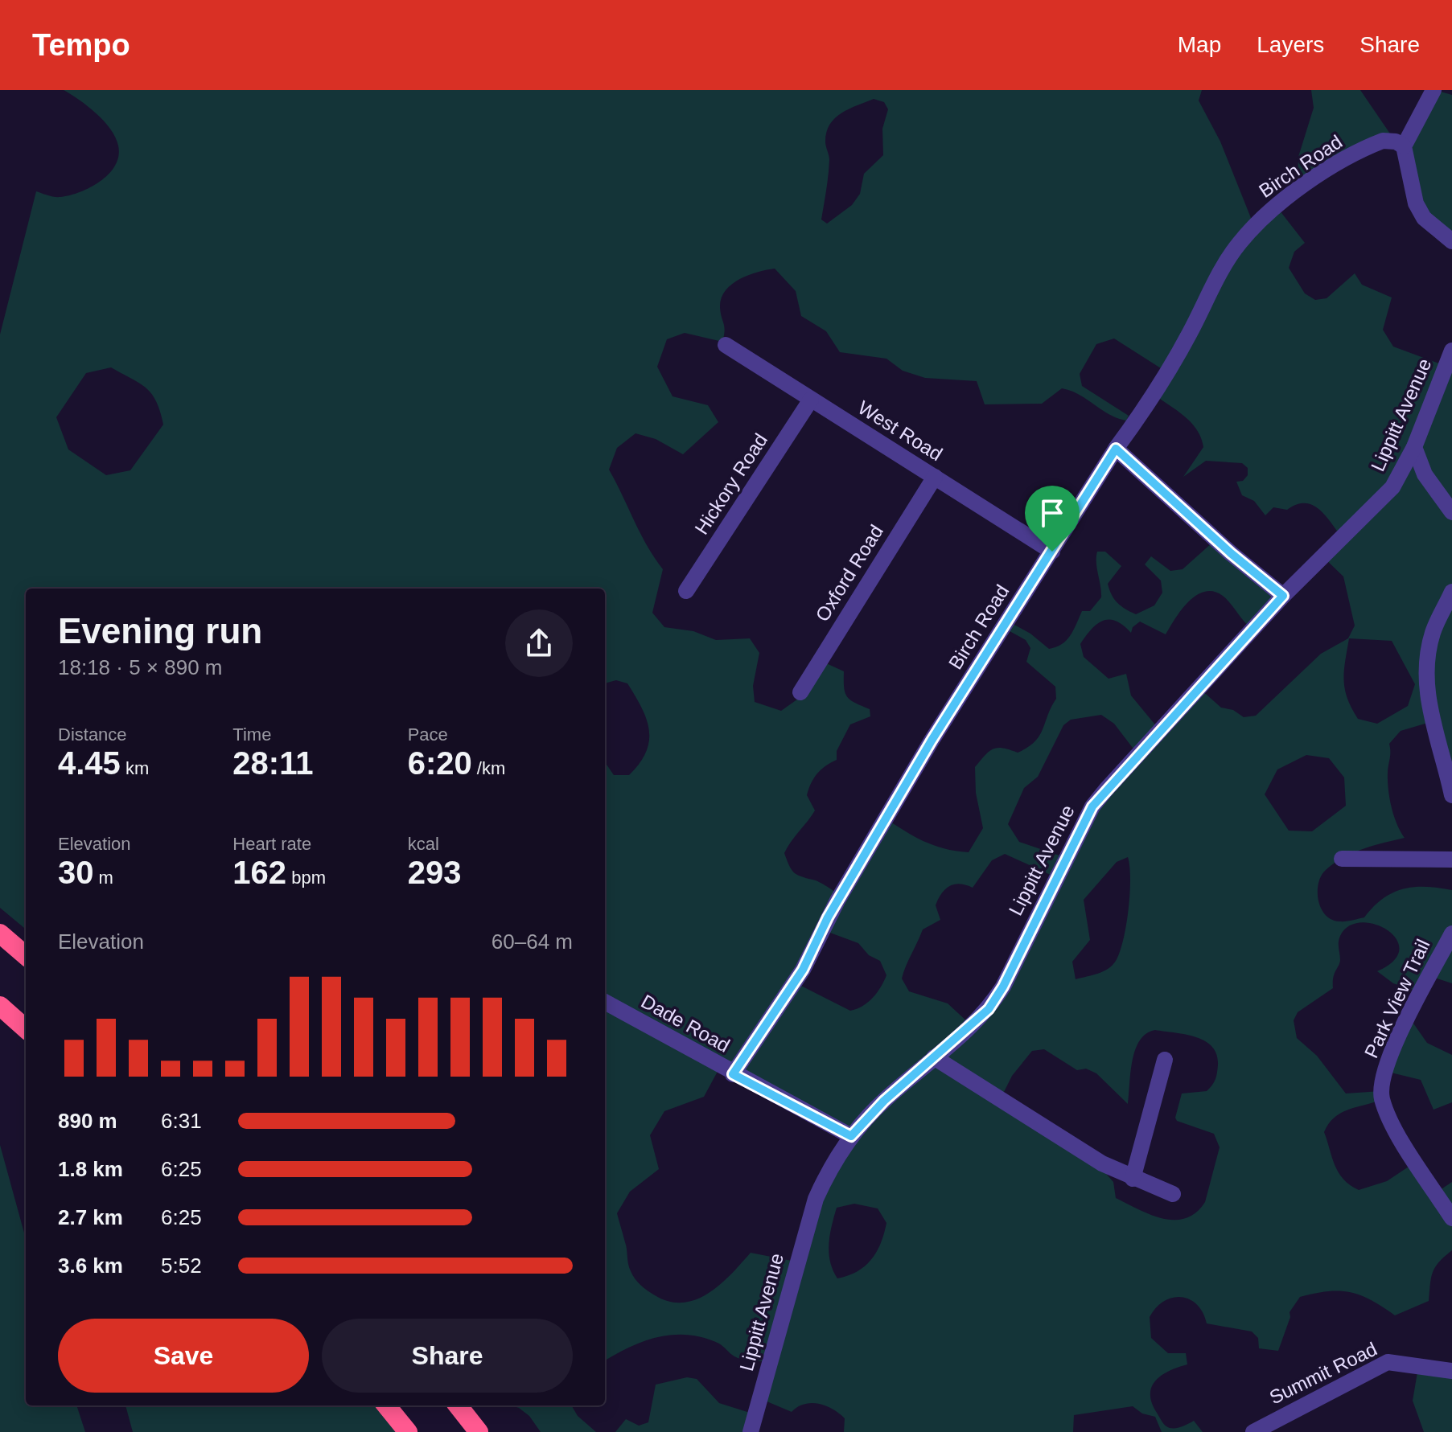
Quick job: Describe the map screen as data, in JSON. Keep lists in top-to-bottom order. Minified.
{"streets":{"street":["Birch Road","Lippitt Avenue","West Road","Hickory Road","Oxford Road","Park View Trail","Dade Road","Summit Road"]},"crossings":[["Birch Road","West Road"],["Birch Road","Dade Road"],["Lippitt Avenue","Dade Road"],["West Road","Hickory Road"],["West Road","Oxford Road"]],"page":{"header":"Tempo","nav":["Map","Layers","Share"],"heading":["Evening run","18:18 · 5 × 890 m"],"stats":[["Distance","4.45 km"],["Time","28:11"],["Pace","6:20 /km"],["Elevation","30 m"],["Heart rate","162 bpm"],["kcal","293"]],"chart":["Elevation","60–64 m"],"list":[{"name":"890 m","note":"6:31"},{"name":"1.8 km","note":"6:25"},{"name":"2.7 km","note":"6:25"},{"name":"3.6 km","note":"5:52"}],"buttons":["Save","Share"]}}
